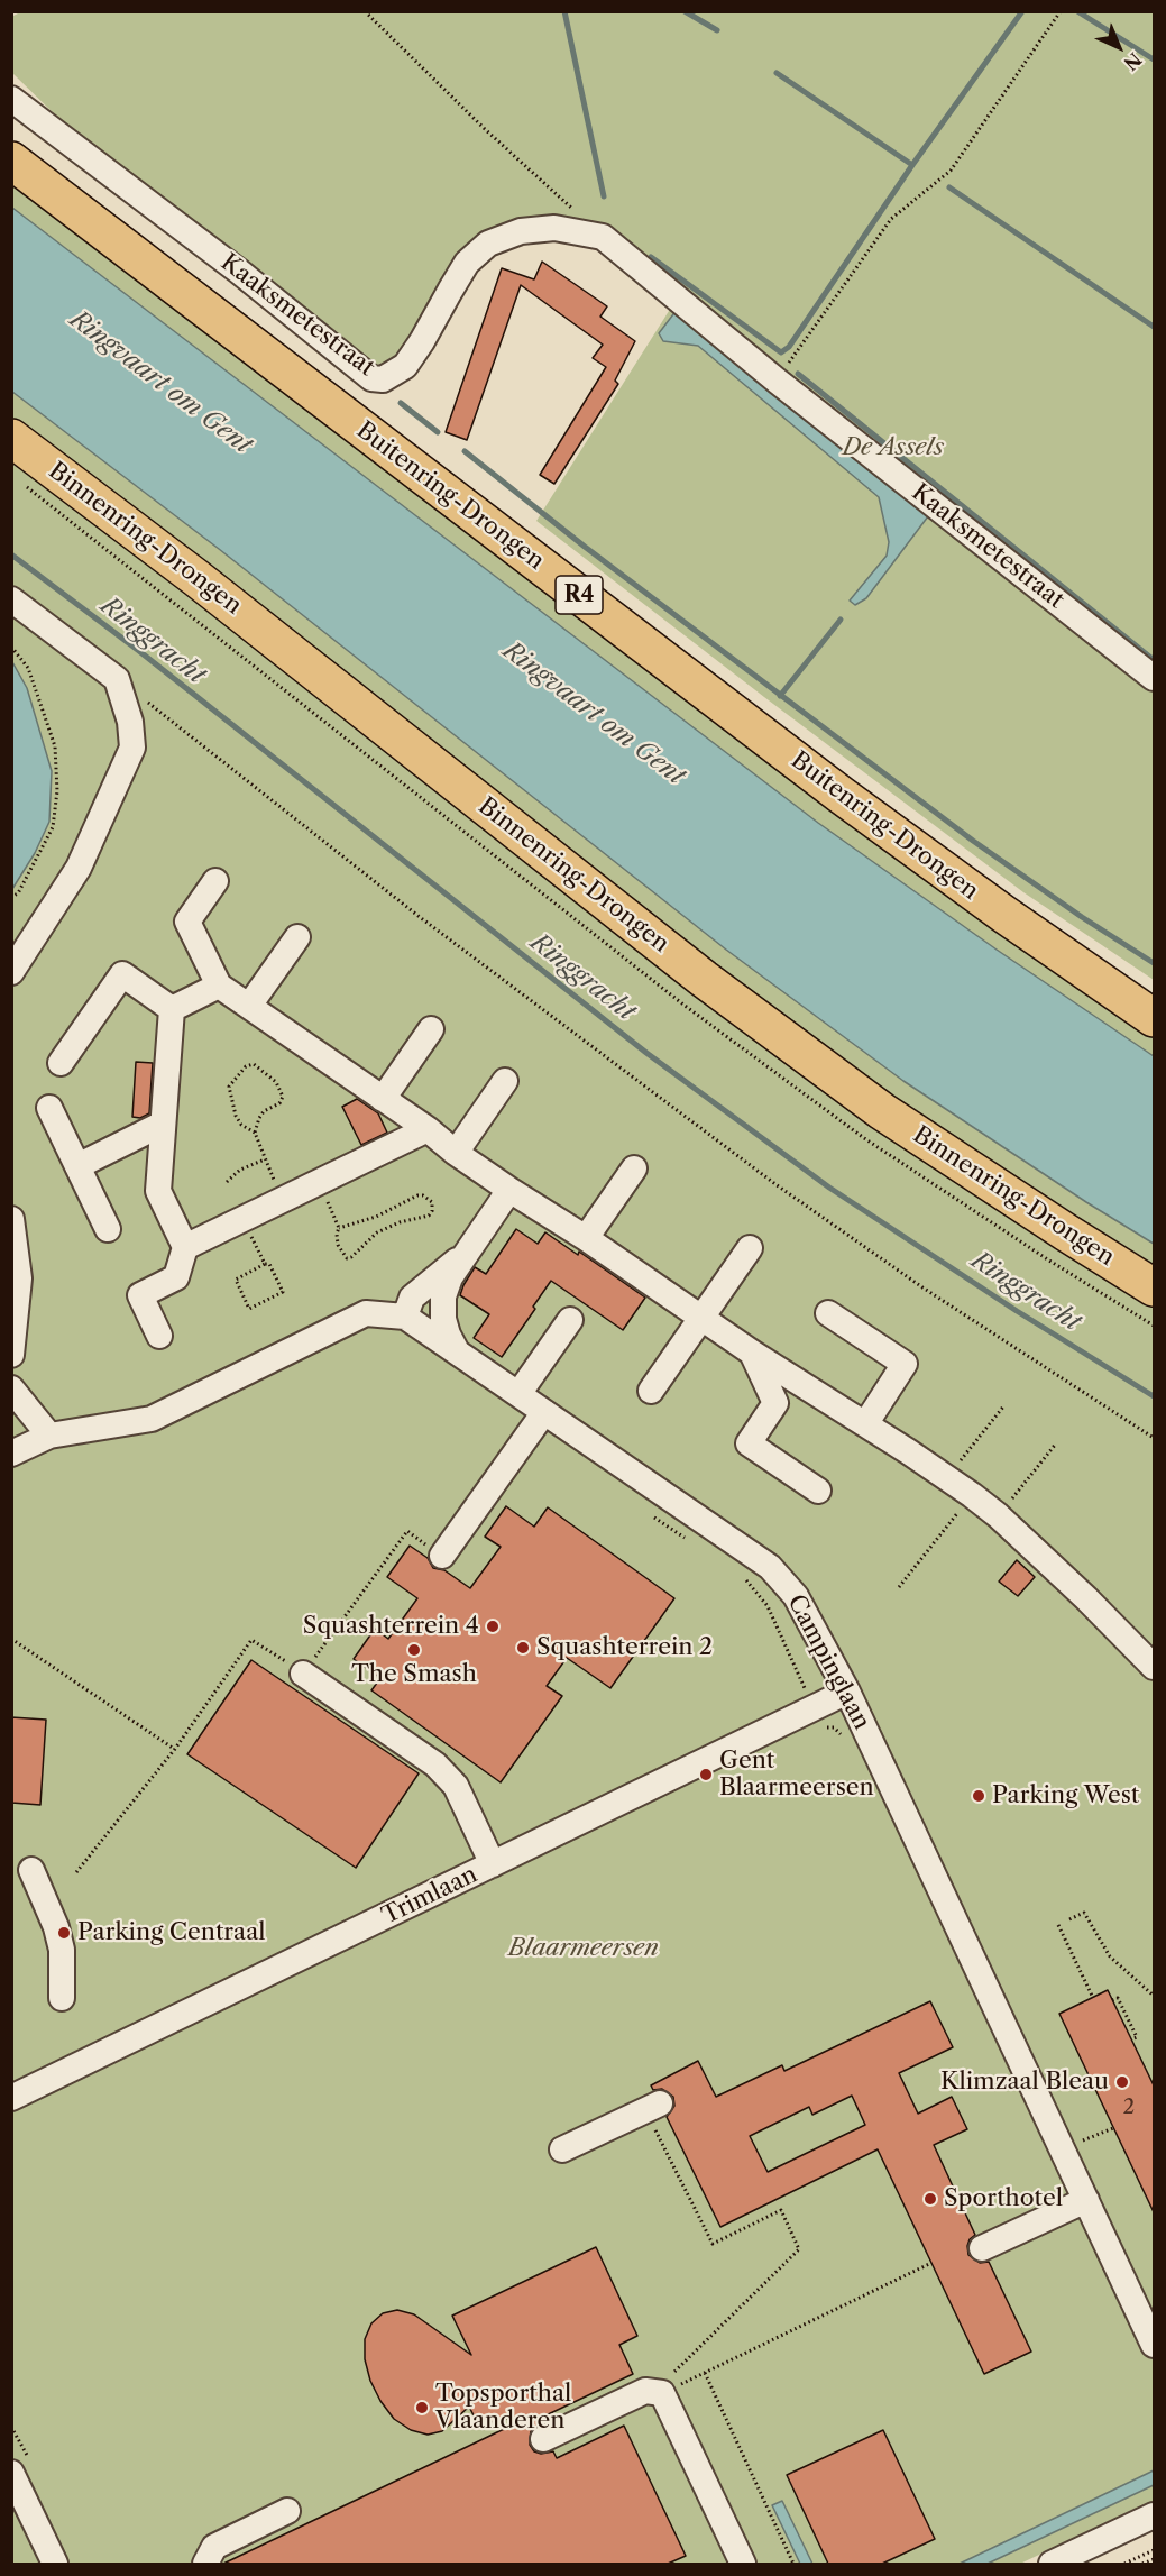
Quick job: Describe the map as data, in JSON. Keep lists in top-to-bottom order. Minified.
{"streets":{"highway":["Buitenring-Drongen","Binnenring-Drongen","R4"],"street":["Kaaksmetestraat","Campinglaan","Trimlaan"]},"crossings":[["Campinglaan","Trimlaan"]],"water":["Ringvaart om Gent","Ringgracht"],"parks":["De Assels","Blaarmeersen"],"places":["Squashterrein 4","Squashterrein 2","The Smash","Gent Blaarmeersen","Parking West","Parking Centraal","Klimzaal Bleau","Sporthotel","Topsporthal Vlaanderen"],"house_numbers":["2"],"north":"bottom right"}
